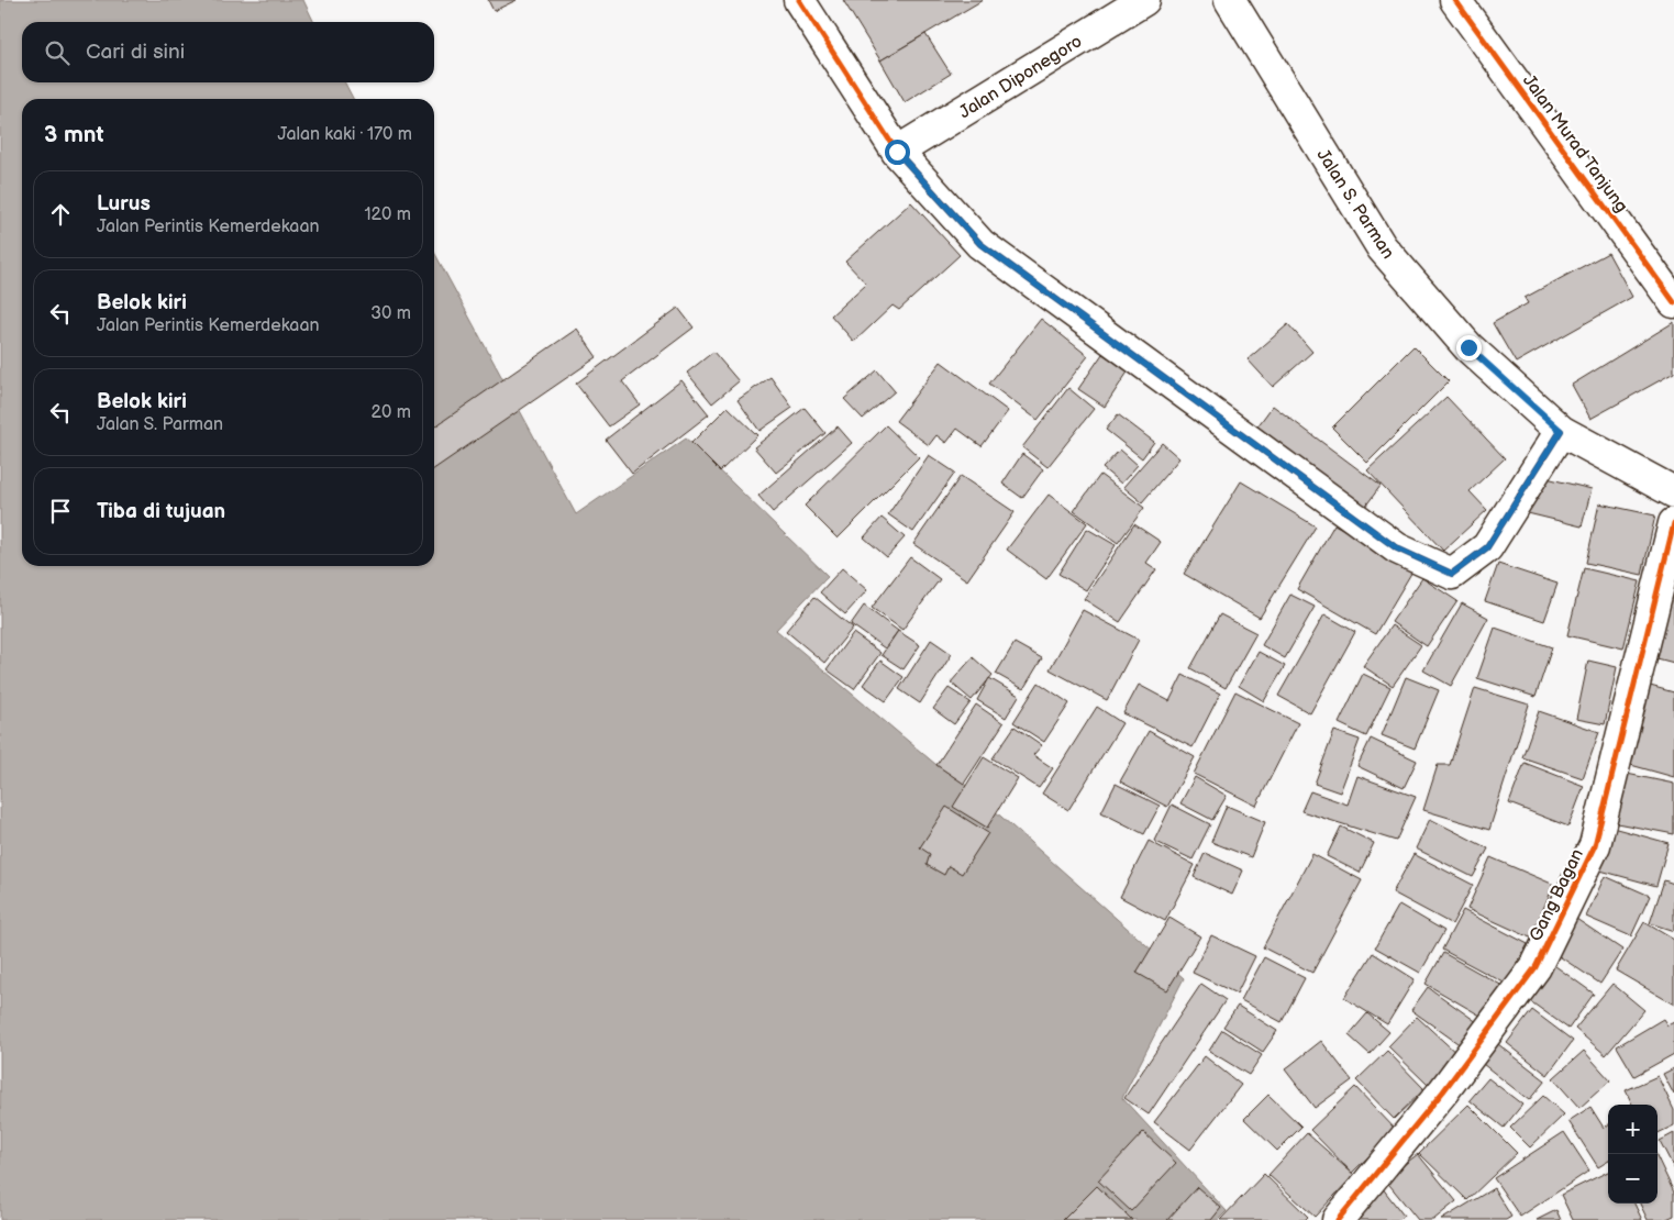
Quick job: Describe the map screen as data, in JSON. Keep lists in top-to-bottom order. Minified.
{"streets":{"street":["Jalan Diponegoro","Jalan Murad Tanjung","Jalan S. Parman","Gang Bagan"]},"page":{"search":"Cari di sini","heading":["3 mnt","Jalan kaki · 170 m"],"list":[["Lurus","Jalan Perintis Kemerdekaan","120 m"],["Belok kiri","Jalan Perintis Kemerdekaan","30 m"],["Belok kiri","Jalan S. Parman","20 m"],"Tiba di tujuan"],"map_buttons":["+","−"]}}
